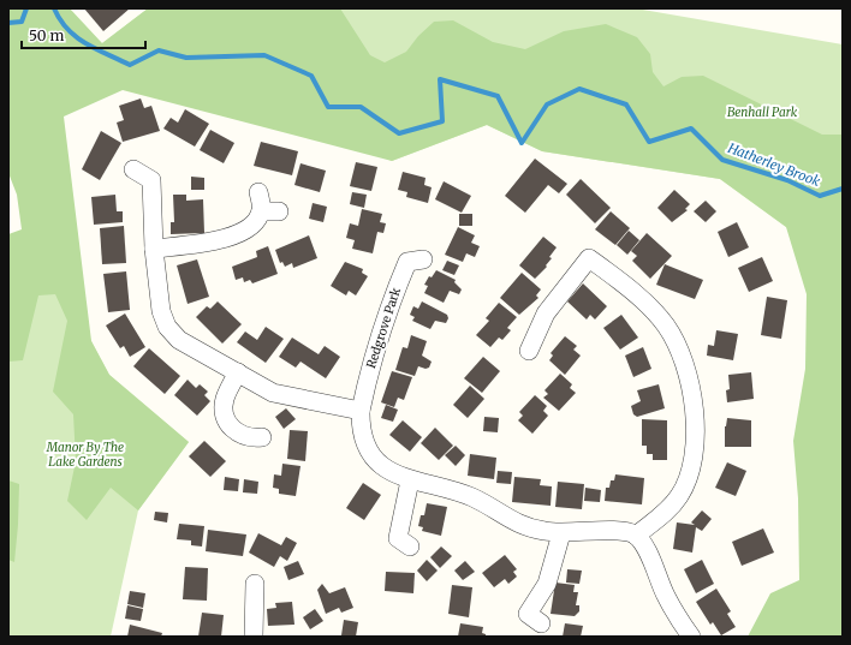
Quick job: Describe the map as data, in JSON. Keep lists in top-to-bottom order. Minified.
{"streets":{"street":["Redgrove Park"]},"water":["Hatherley Brook"],"parks":["Benhall Park","Manor By The Lake Gardens"],"scale_bar":"50 m"}
